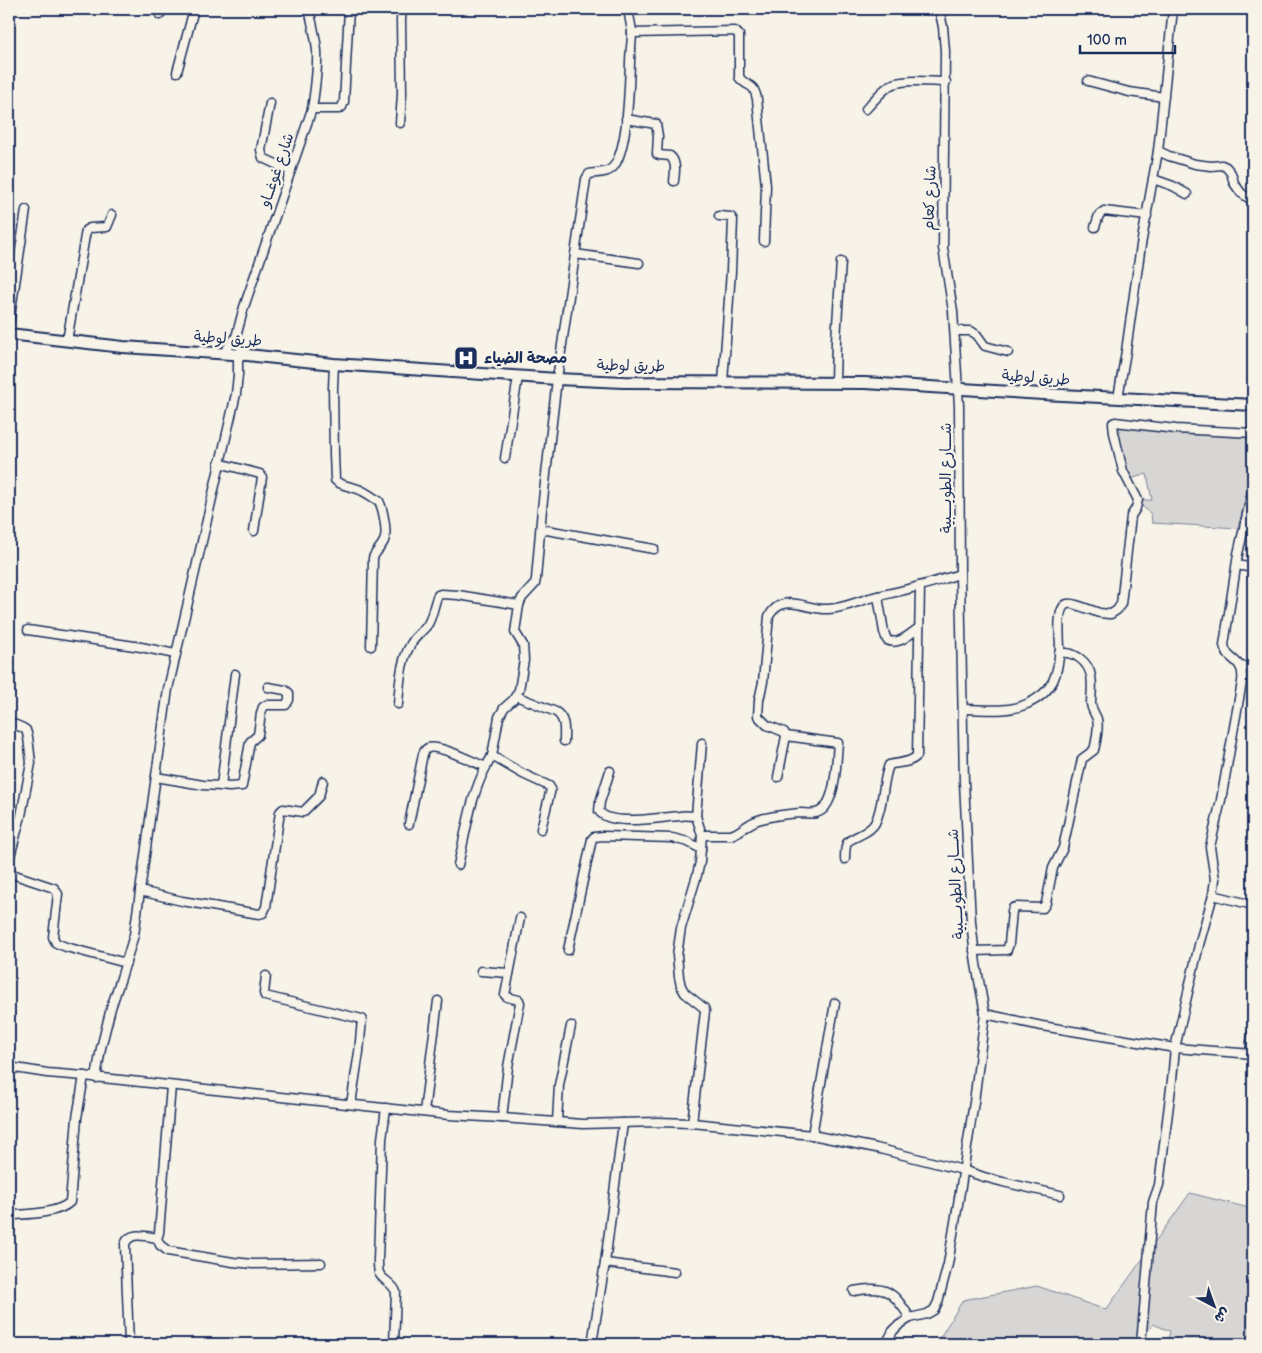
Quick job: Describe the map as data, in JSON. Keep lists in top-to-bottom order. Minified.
{"streets":{"main road":["طريق لوطية"],"street":["شارع غوغــاو","شارع كعام","شــــارع الطويــــبية"]},"crossings":[["شارع كعام","طريق لوطية"],["شارع كعام","شــــارع الطويــــبية"],["طريق لوطية","شــــارع الطويــــبية"]],"places":{"hospital":["مصحة الضياء"]},"scale_bar":"100 m","north":"bottom right"}
